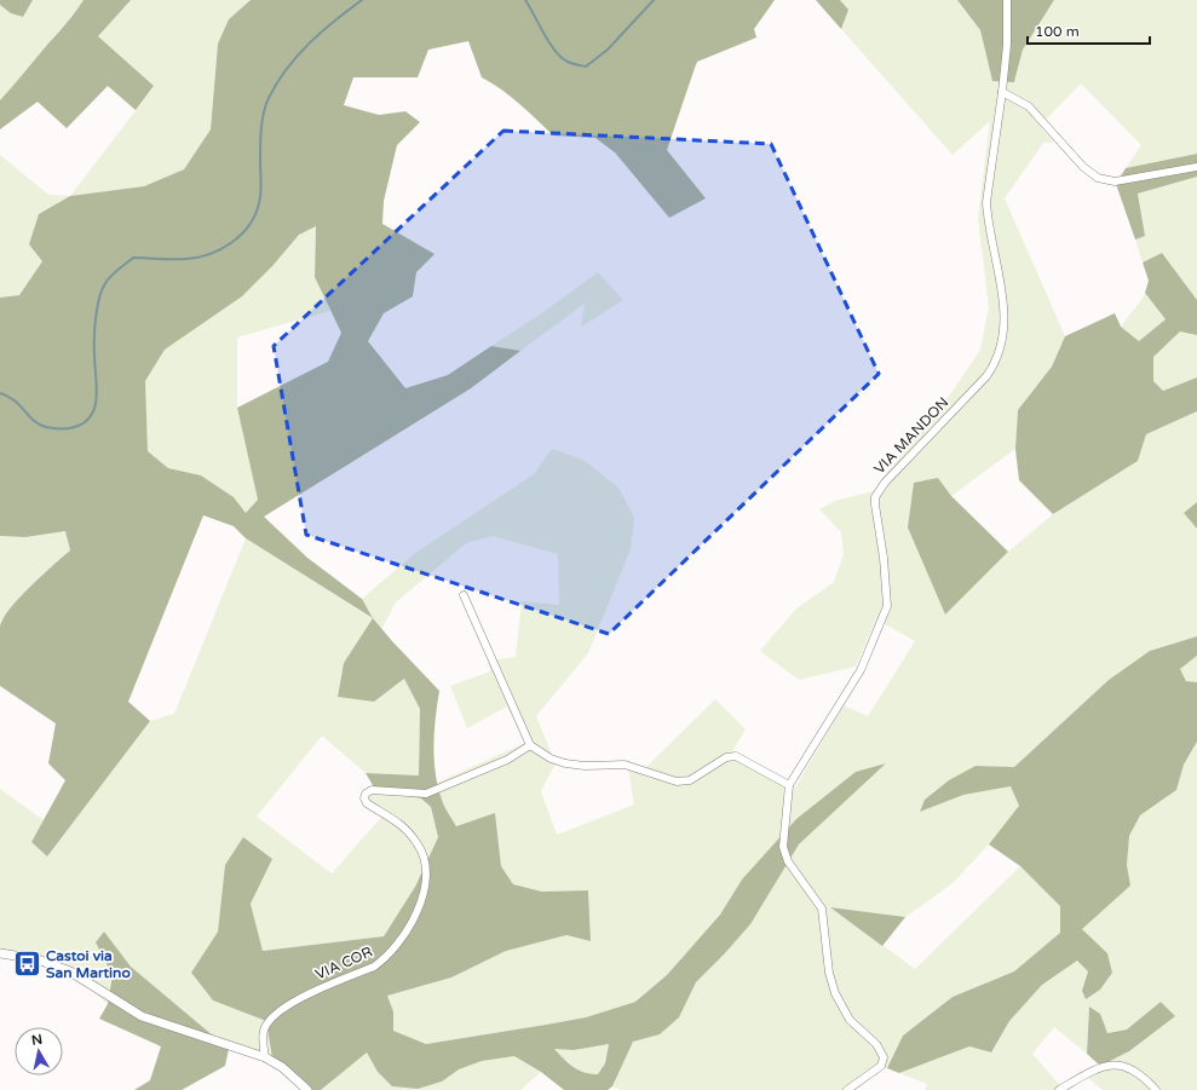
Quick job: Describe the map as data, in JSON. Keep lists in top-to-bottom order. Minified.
{"streets":{"street":["VIA MANDON","VIA COR"]},"places":{"bus stop":["Castoi via San Martino"]},"scale_bar":"100 m","north":"top"}
